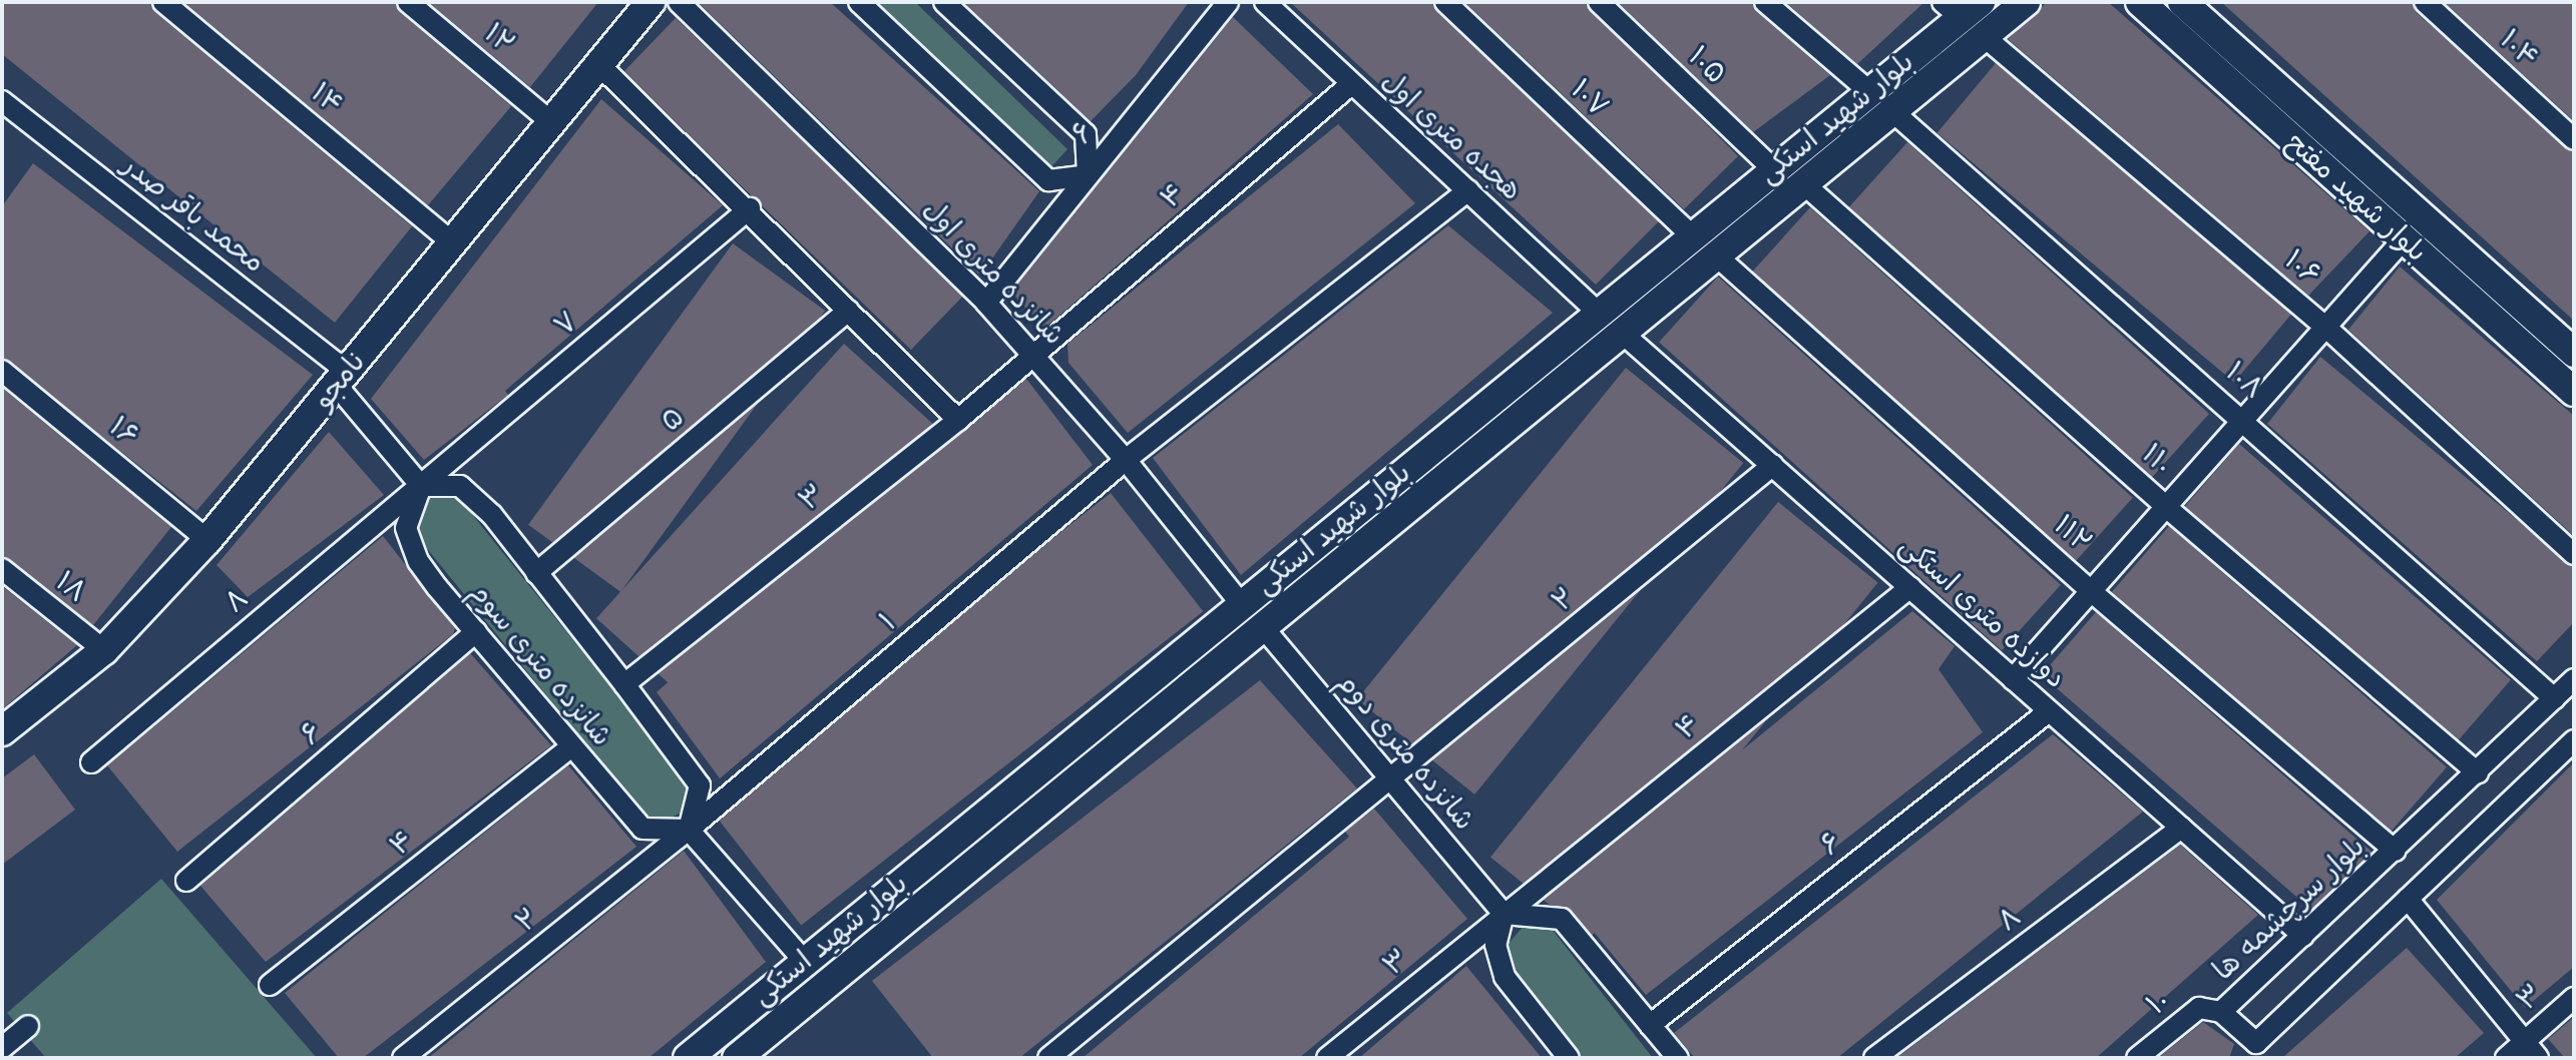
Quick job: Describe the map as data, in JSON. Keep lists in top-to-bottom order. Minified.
{"streets":{"main road":["بلوار شهید استکی","بلوار شهید مفتح","نامجو"],"street":["۱۲","۱۰۴","۱۰۵","۱۰۷","۱۴","۶","هجده متری اول","۴","محمد باقر صدر","۱۰۶","شانزده متری اول","۷","۱۰۸","۵","۱۶","۱۱۰","۳","۱۱۲","۱۸","۲","۸","دوازده متری استکی","۱","شانزده متری سوم","شانزده متری دوم","بلوار سرچشمه ها","۱۰"]},"crossings":[["۱۲","نامجو"],["۱۰۵","بلوار شهید استکی"],["۱۰۷","بلوار شهید استکی"],["۱۴","نامجو"],["بلوار شهید استکی","هجده متری اول"],["بلوار شهید استکی","۱۰۶"],["بلوار شهید استکی","شانزده متری اول"],["بلوار شهید استکی","۱۰۸"],["بلوار شهید استکی","۱۱۰"],["بلوار شهید استکی","۱۱۲"],["بلوار شهید استکی","دوازده متری استکی"],["بلوار شهید استکی","شانزده متری دوم"],["۶","شانزده متری اول"],["۶","دوازده متری استکی"],["۶","شانزده متری سوم"],["هجده متری اول","۴"],["۴","شانزده متری اول"],["۴","۳"],["۴","دوازده متری استکی"],["۴","شانزده متری سوم"],["۴","شانزده متری دوم"],["محمد باقر صدر","نامجو"],["شانزده متری اول","۳"],["شانزده متری اول","۱"],["۷","۸"],["۷","شانزده متری سوم"],["نامجو","۱۶"],["نامجو","۱۸"],["۱۰۸","بلوار سرچشمه ها"],["۵","شانزده متری سوم"],["۱۱۰","بلوار سرچشمه ها"],["۳","شانزده متری سوم"],["۳","شانزده متری دوم"],["۱۱۲","بلوار سرچشمه ها"],["۲","دوازده متری استکی"],["۲","۱"],["۲","شانزده متری سوم"],["۲","شانزده متری دوم"],["۸","دوازده متری استکی"],["۸","شانزده متری سوم"],["دوازده متری استکی","بلوار سرچشمه ها"],["۱","شانزده متری سوم"],["بلوار سرچشمه ها","۱۰"]]}
